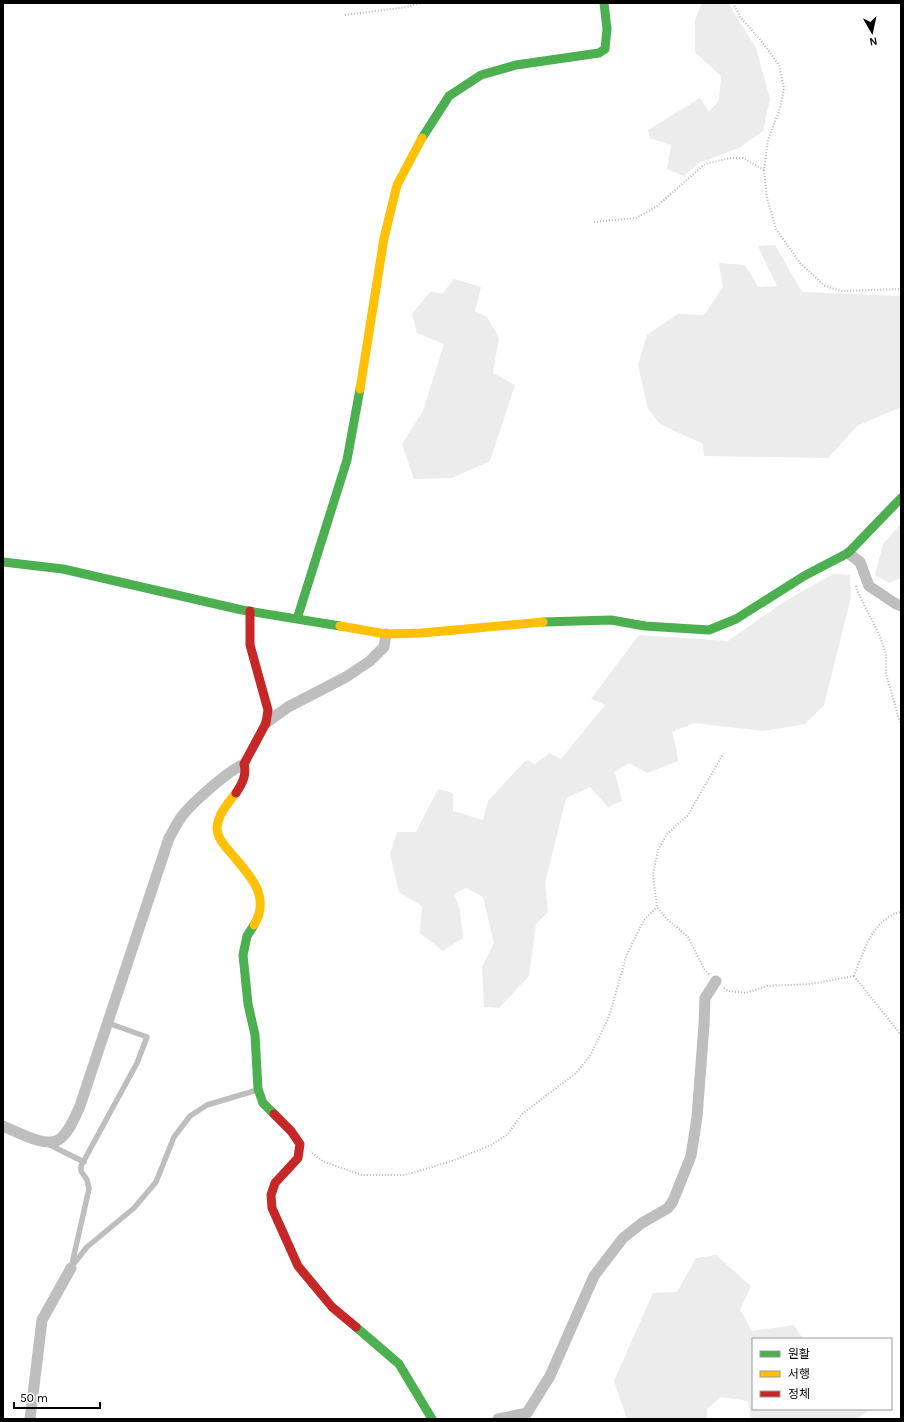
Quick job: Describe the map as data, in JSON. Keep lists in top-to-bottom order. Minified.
{"legend":["원활","서행","정체"],"scale_bar":"50 m","north":"bottom"}
